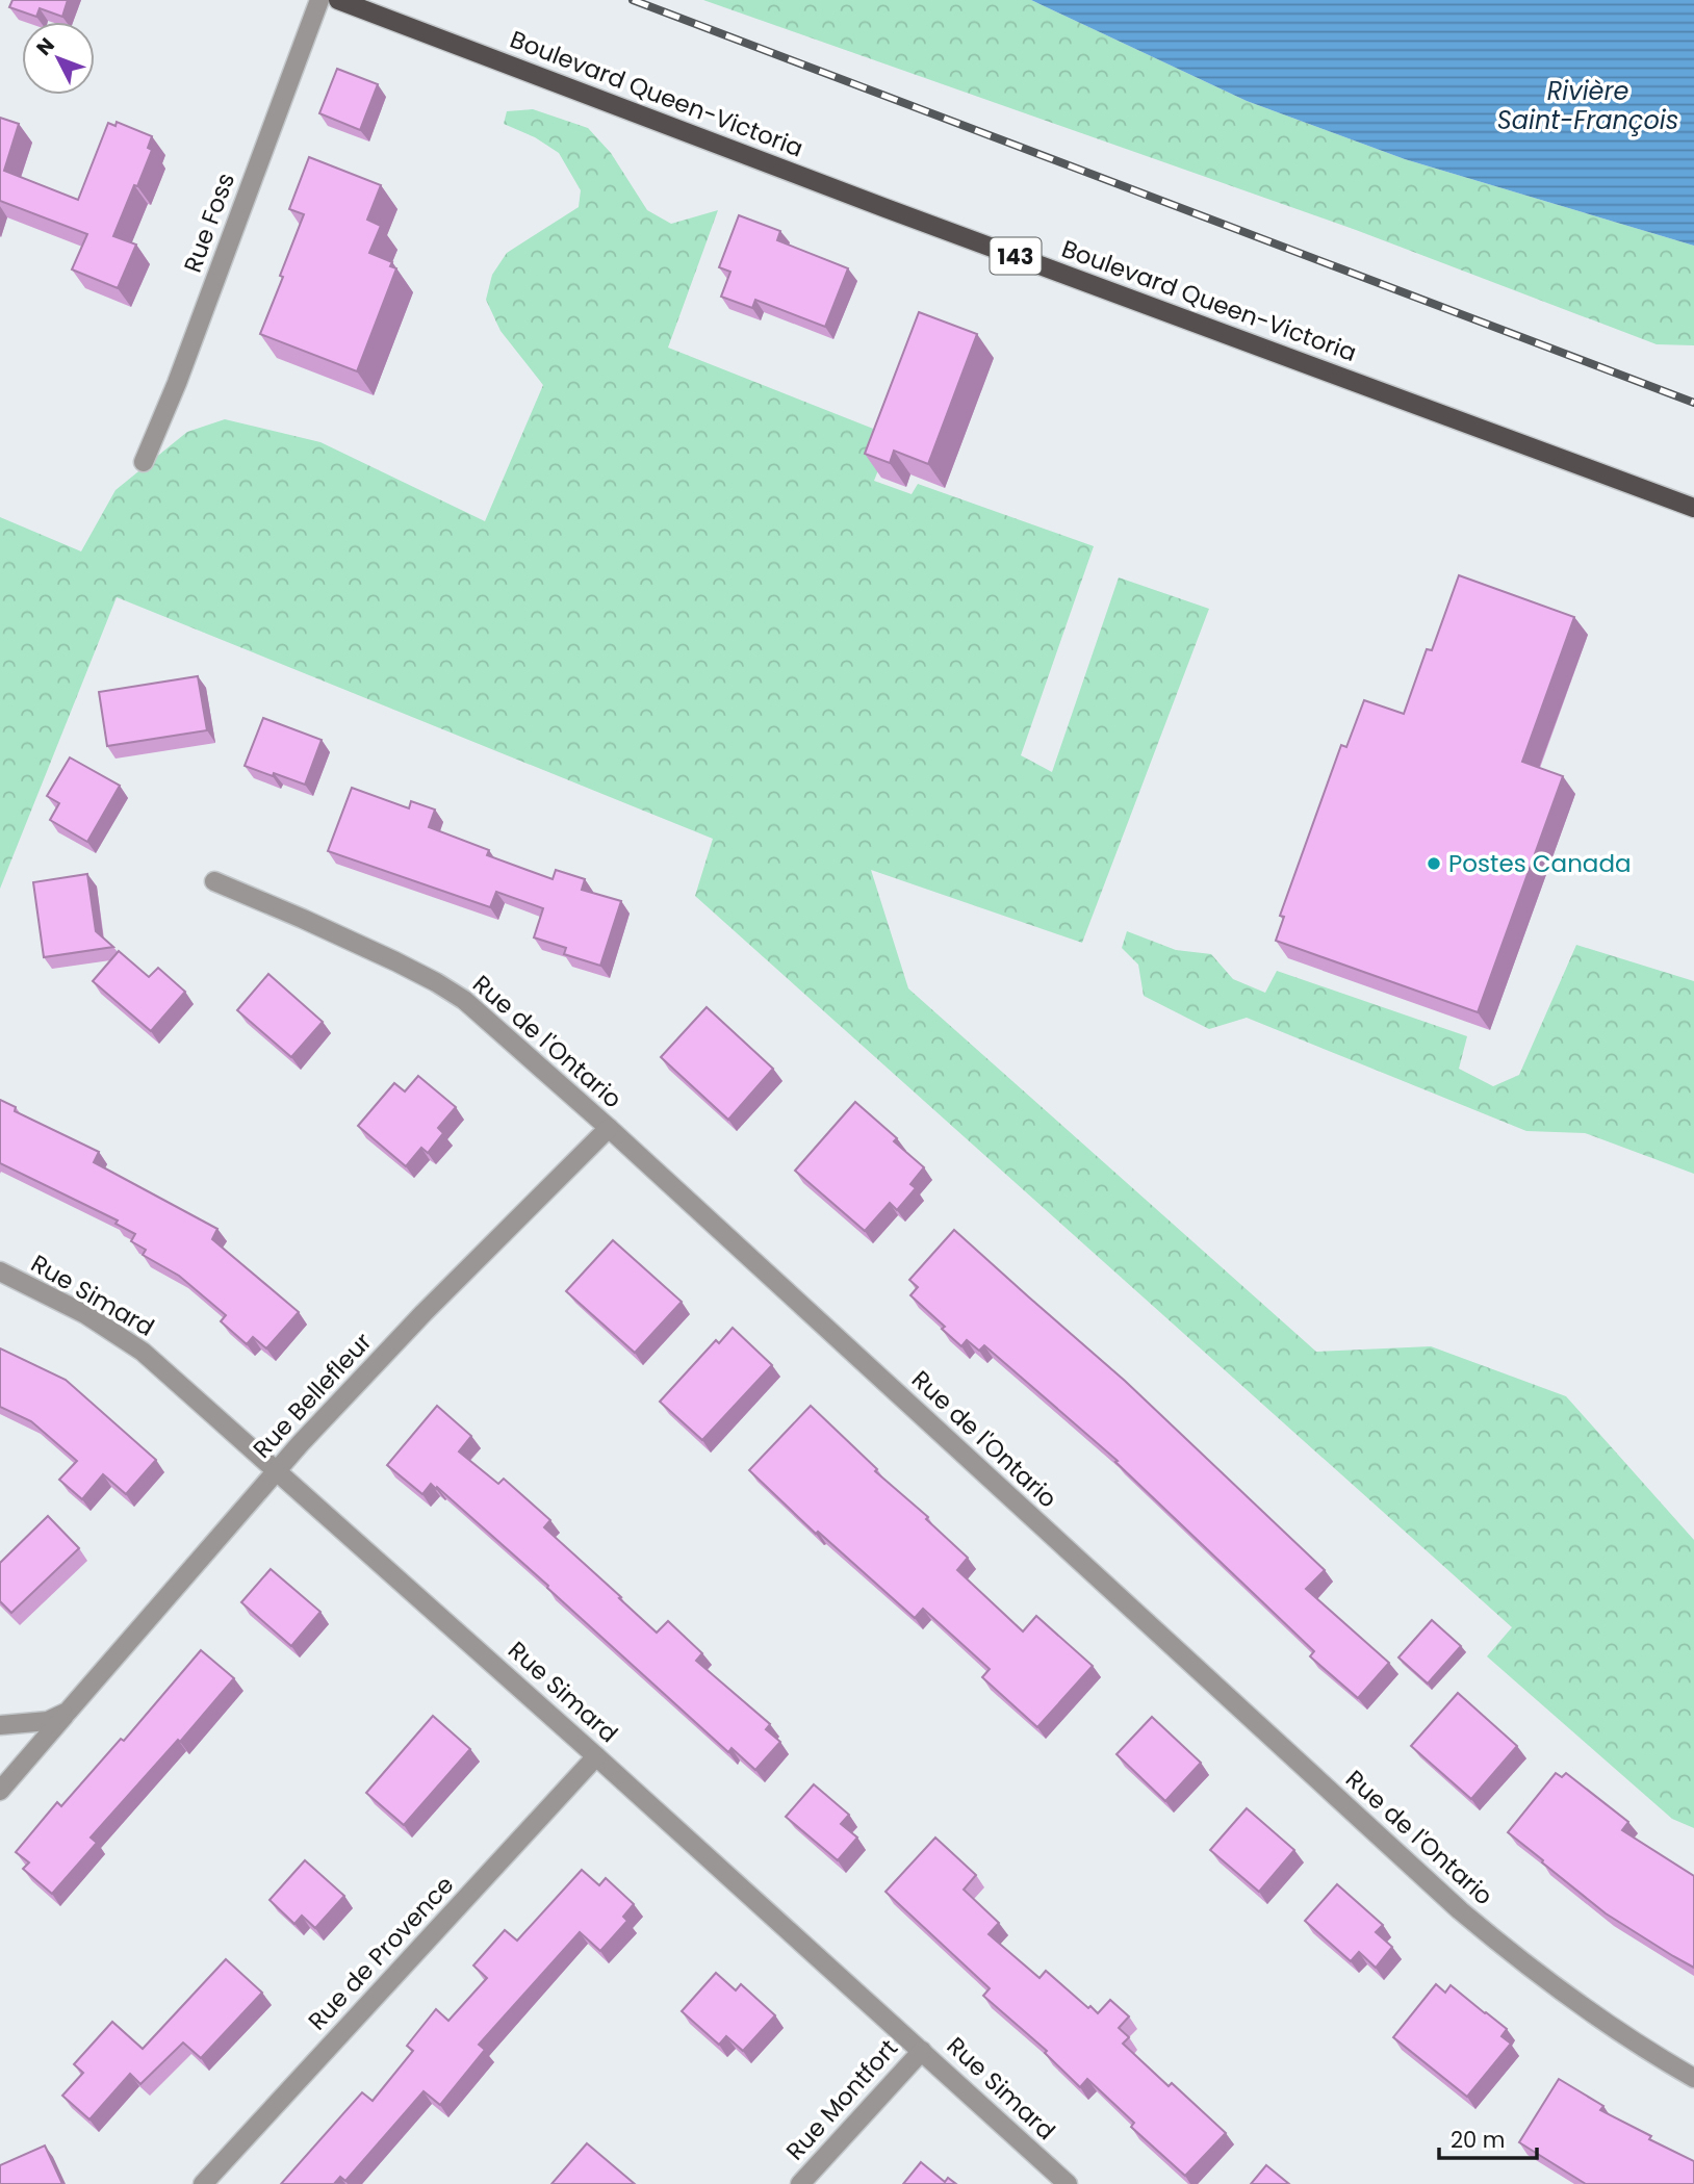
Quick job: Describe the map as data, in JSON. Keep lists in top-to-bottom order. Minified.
{"streets":{"main road":["Boulevard Queen-Victoria","143"],"street":["Rue Foss","Rue de l'Ontario","Rue Simard","Rue Bellefleur","Rue de Provence","Rue Montfort"]},"crossings":[["Rue de l'Ontario","Rue Bellefleur"],["Rue Simard","Rue Bellefleur"],["Rue Simard","Rue de Provence"],["Rue Simard","Rue Montfort"]],"water":["Rivière Saint-François"],"places":["Postes Canada"],"scale_bar":"20 m","north":"top left"}
